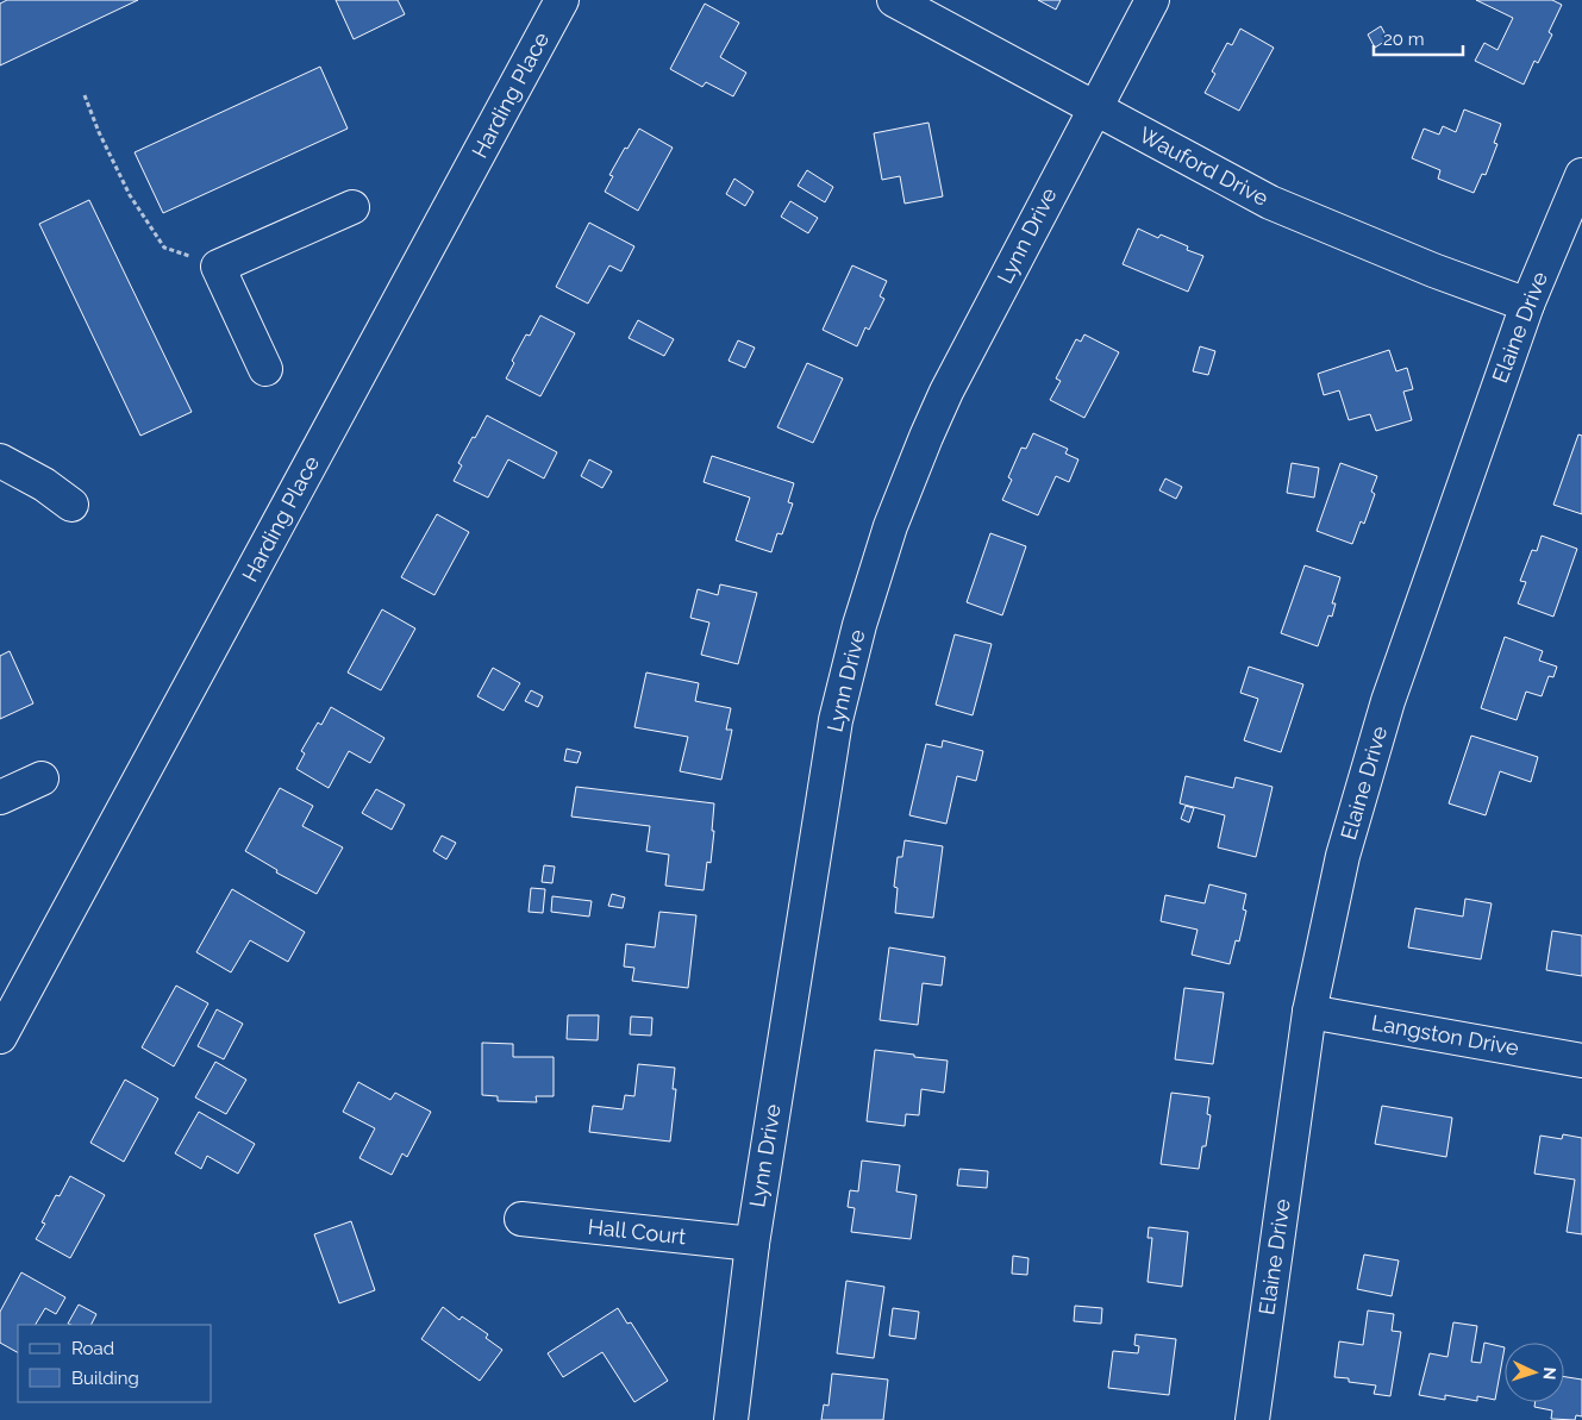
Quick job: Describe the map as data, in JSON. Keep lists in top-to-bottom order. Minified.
{"streets":{"street":["Harding Place","Wauford Drive","Lynn Drive","Elaine Drive","Langston Drive","Hall Court"]},"crossings":[["Wauford Drive","Lynn Drive"],["Wauford Drive","Elaine Drive"],["Lynn Drive","Hall Court"],["Elaine Drive","Langston Drive"]],"legend":["Road","Building"],"scale_bar":"20 m","north":"right"}
